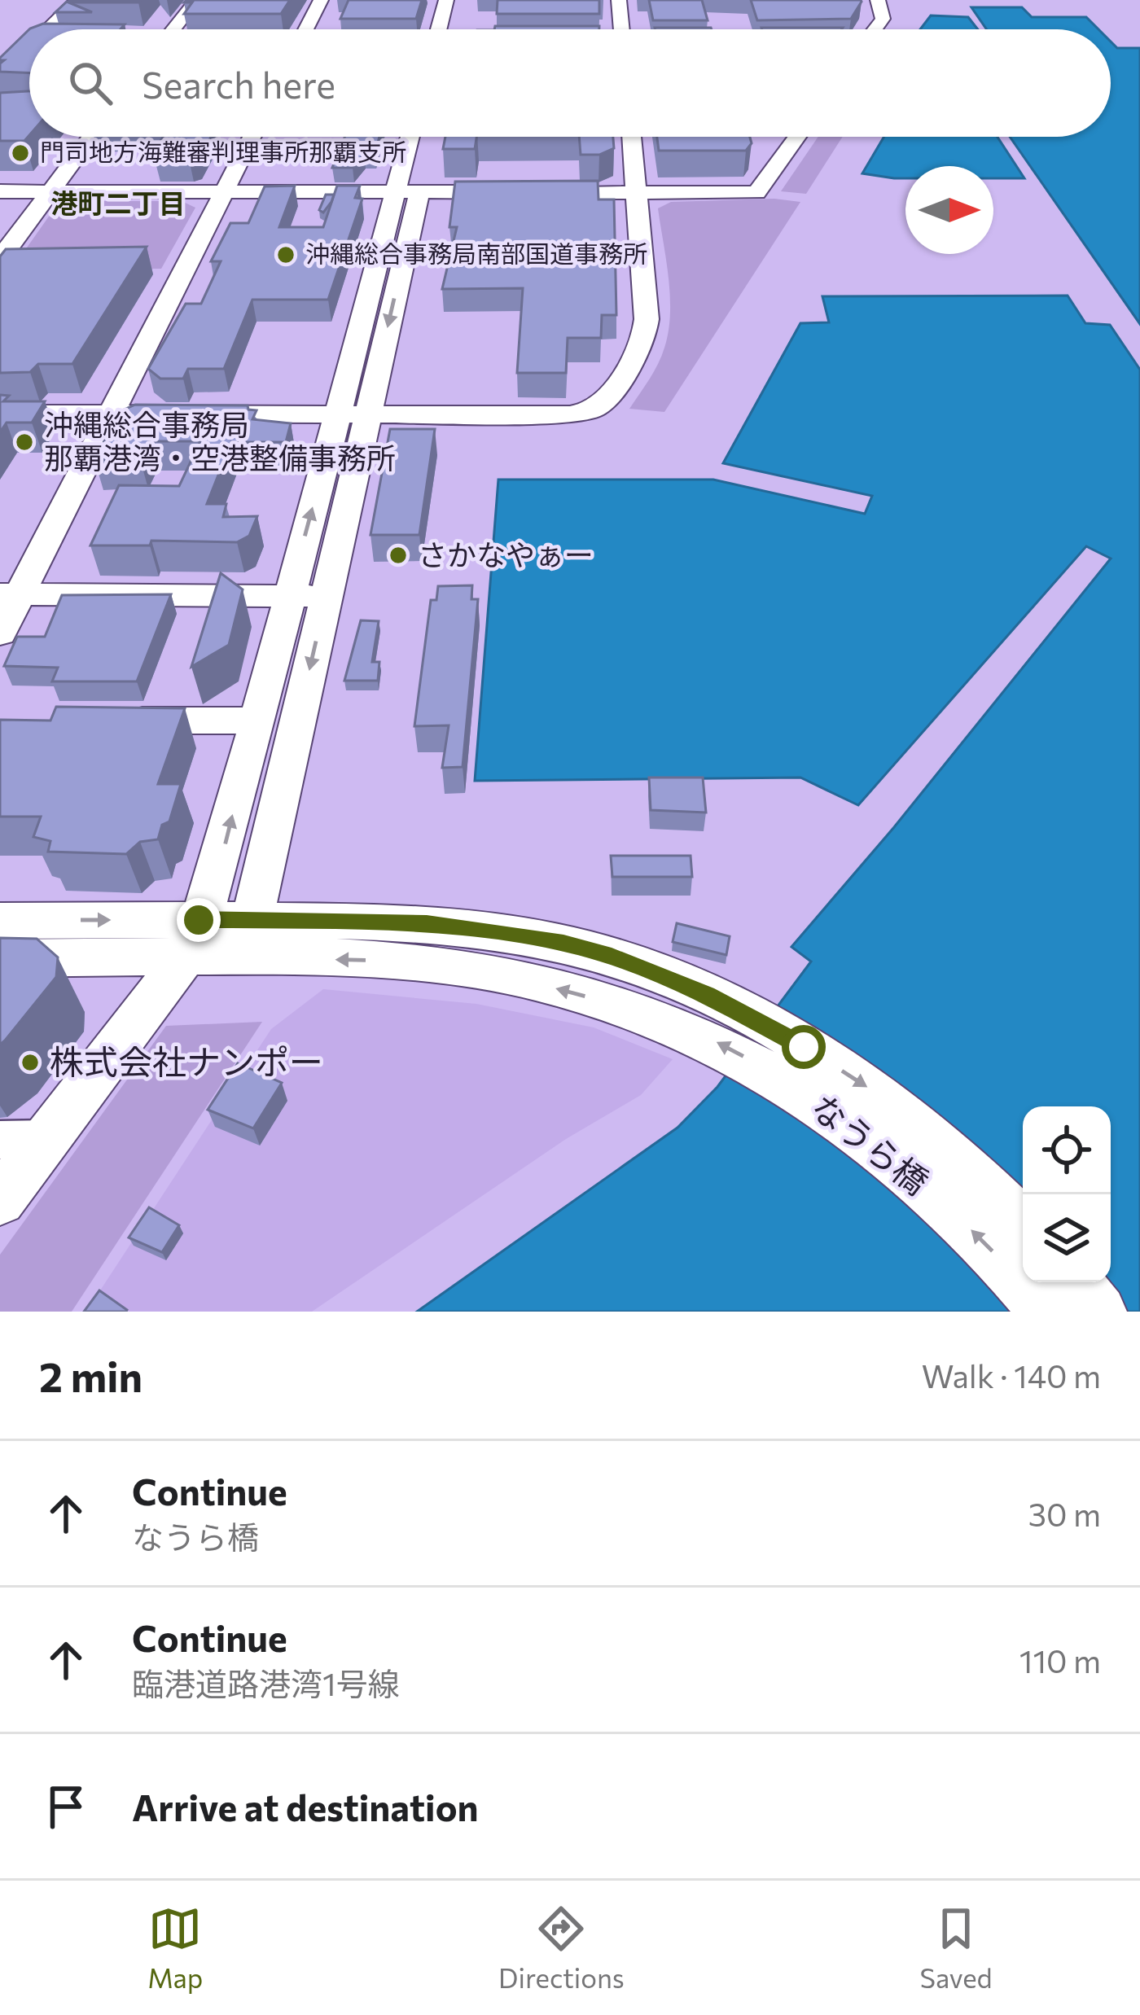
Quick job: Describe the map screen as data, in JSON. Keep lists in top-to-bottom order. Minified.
{"streets":{"street":["なうら橋"]},"districts":["港町二丁目"],"places":["門司地方海難審判理事所那覇支所","沖縄総合事務局南部国道事務所","沖縄総合事務局 那覇港湾・空港整備事務所","さかなやぁー","株式会社ナンポー"],"north":"right","page":{"search":"Search here","heading":["2 min","Walk · 140 m"],"list":[["Continue","なうら橋","30 m"],["Continue","臨港道路港湾1号線","110 m"],"Arrive at destination"],"nav":["Map","Directions","Saved"]}}
